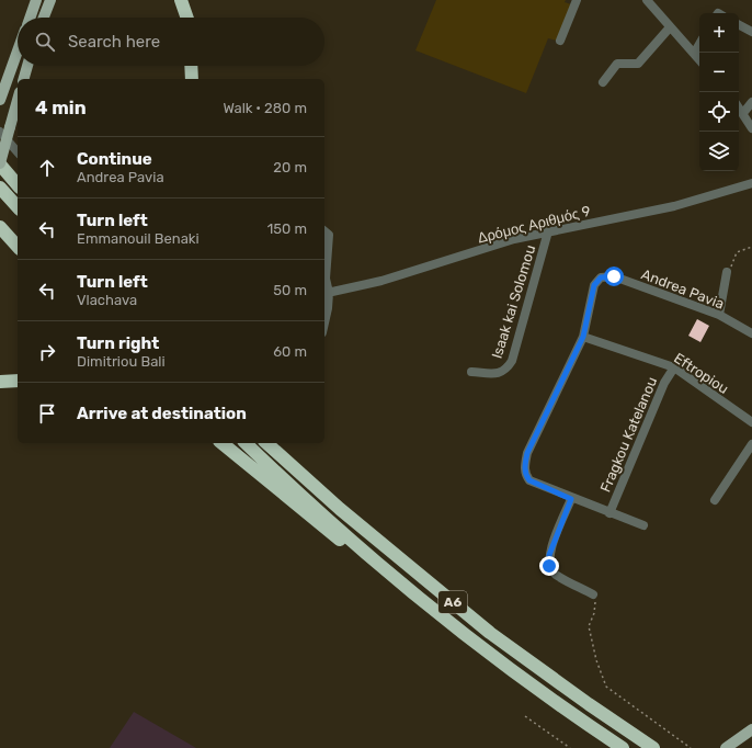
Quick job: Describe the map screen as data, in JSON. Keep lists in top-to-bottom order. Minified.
{"streets":{"highway":["A6"],"street":["Δρόμος Αριθμός 9","Andrea Pavia","Isaak kai Solomou","Eftropiou","Fragkou Katelanou"]},"crossings":[["Δρόμος Αριθμός 9","Isaak kai Solomou"],["Andrea Pavia","Eftropiou"],["Eftropiou","Fragkou Katelanou"]],"page":{"map_buttons":["+","−"],"search":"Search here","heading":["4 min","Walk · 280 m"],"list":[["Continue","Andrea Pavia","20 m"],["Turn left","Emmanouil Benaki","150 m"],["Turn left","Vlachava","50 m"],["Turn right","Dimitriou Bali","60 m"],"Arrive at destination"]}}
